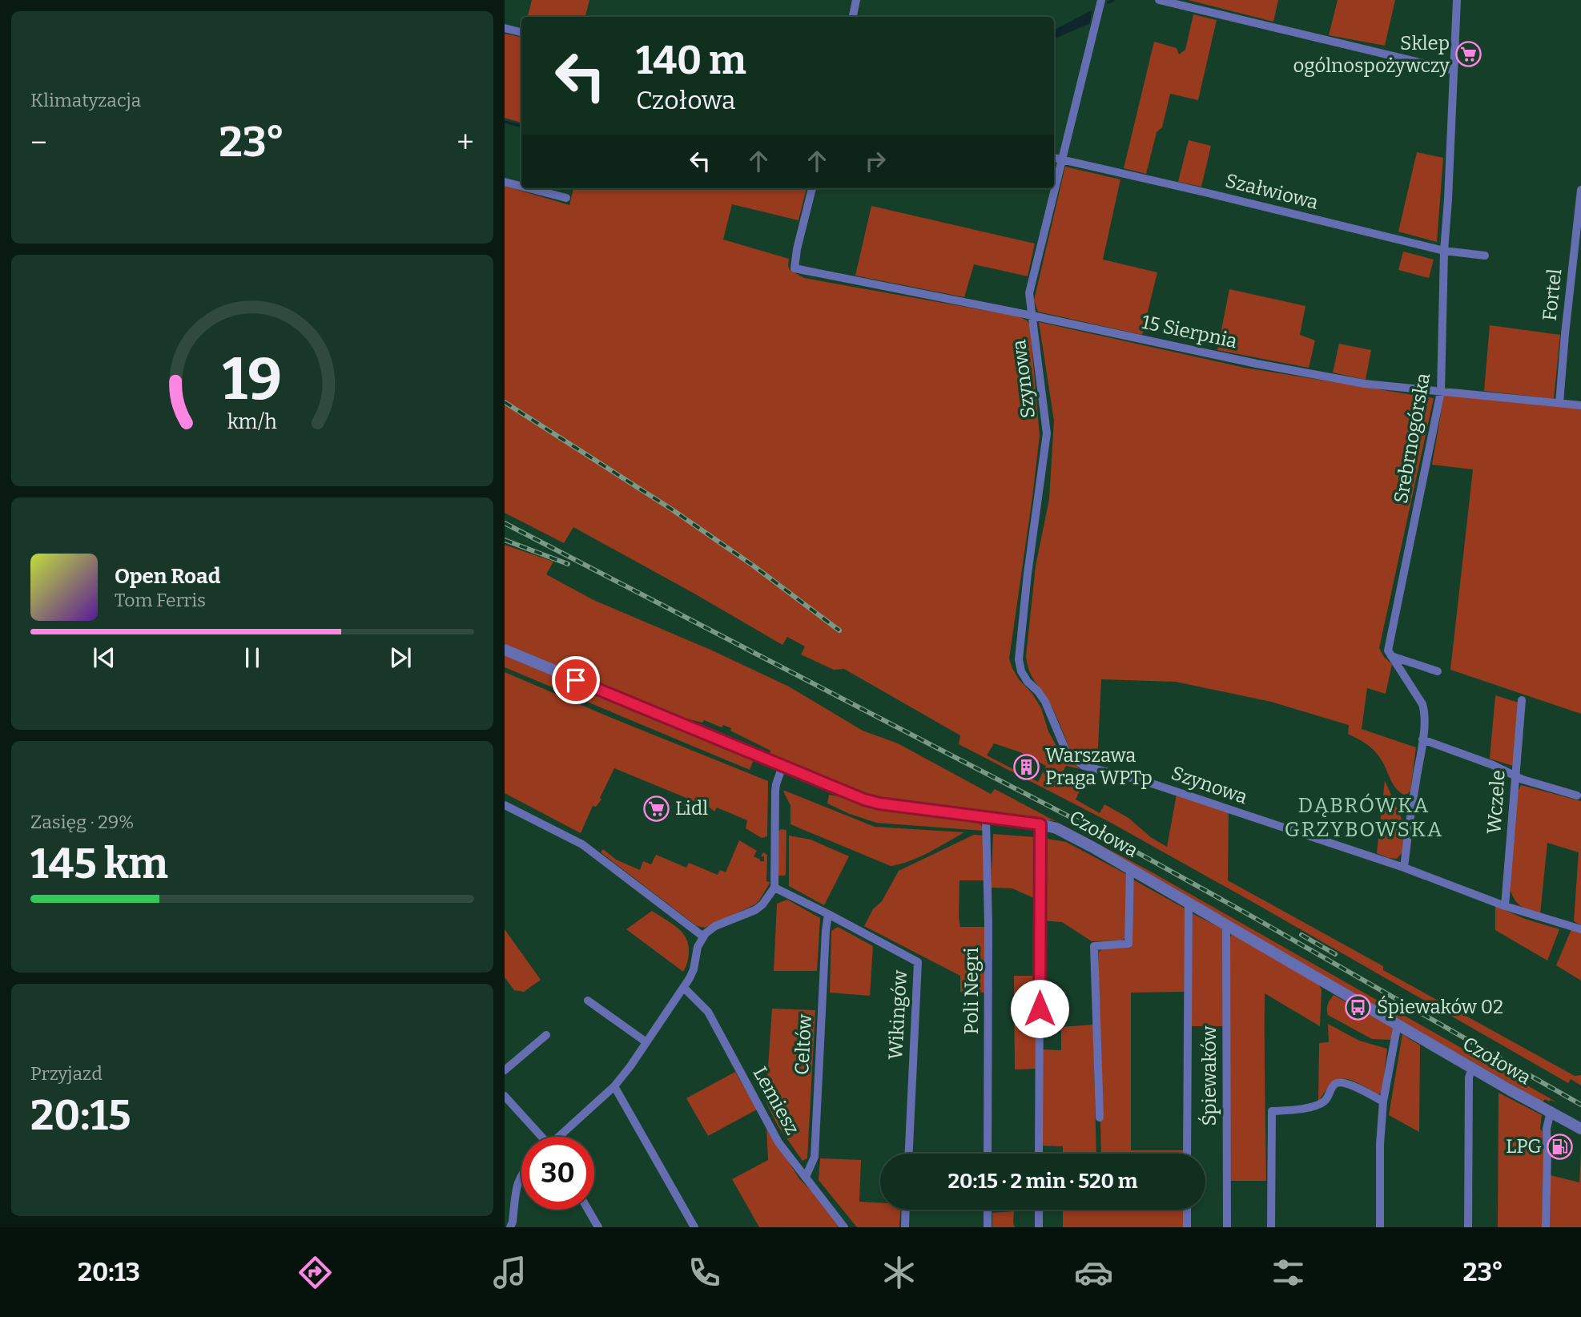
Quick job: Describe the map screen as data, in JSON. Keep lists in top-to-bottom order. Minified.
{"streets":{"street":["Szałwiowa","Fortel","15 Sierpnia","Szynowa","Srebrnogórska","Wczele","Czołowa","Poli Negri","Wikingów","Celtów","Śpiewaków","Lemiesz"]},"crossings":[["Szałwiowa","Szynowa"],["Szałwiowa","Srebrnogórska"],["Fortel","15 Sierpnia"],["15 Sierpnia","Szynowa"],["15 Sierpnia","Srebrnogórska"],["Szynowa","Wczele"],["Czołowa","Poli Negri"],["Czołowa","Śpiewaków"],["Wikingów","Celtów"],["Celtów","Lemiesz"]],"districts":["DĄBRÓWKA GRZYBOWSKA"],"places":{"supermarket":["Sklep ogólnospożywczy","Lidl"],"building":["Warszawa Praga WPTp"],"bus stop":["Śpiewaków 02"],"fuel station":["LPG"]},"page":{"tile":["Klimatyzacja",["Zasięg · 29%","145 km"],["Przyjazd","20:15"]],"turn":["140 m","Czołowa"],"heat":["−","23°","+"],"song":["Open Road","Tom Ferris"],"limit":"30","trip":"20:15 · 2 min · 520 m","tabs":["20:13","23°"],"gauge":["19","km/h"]}}
